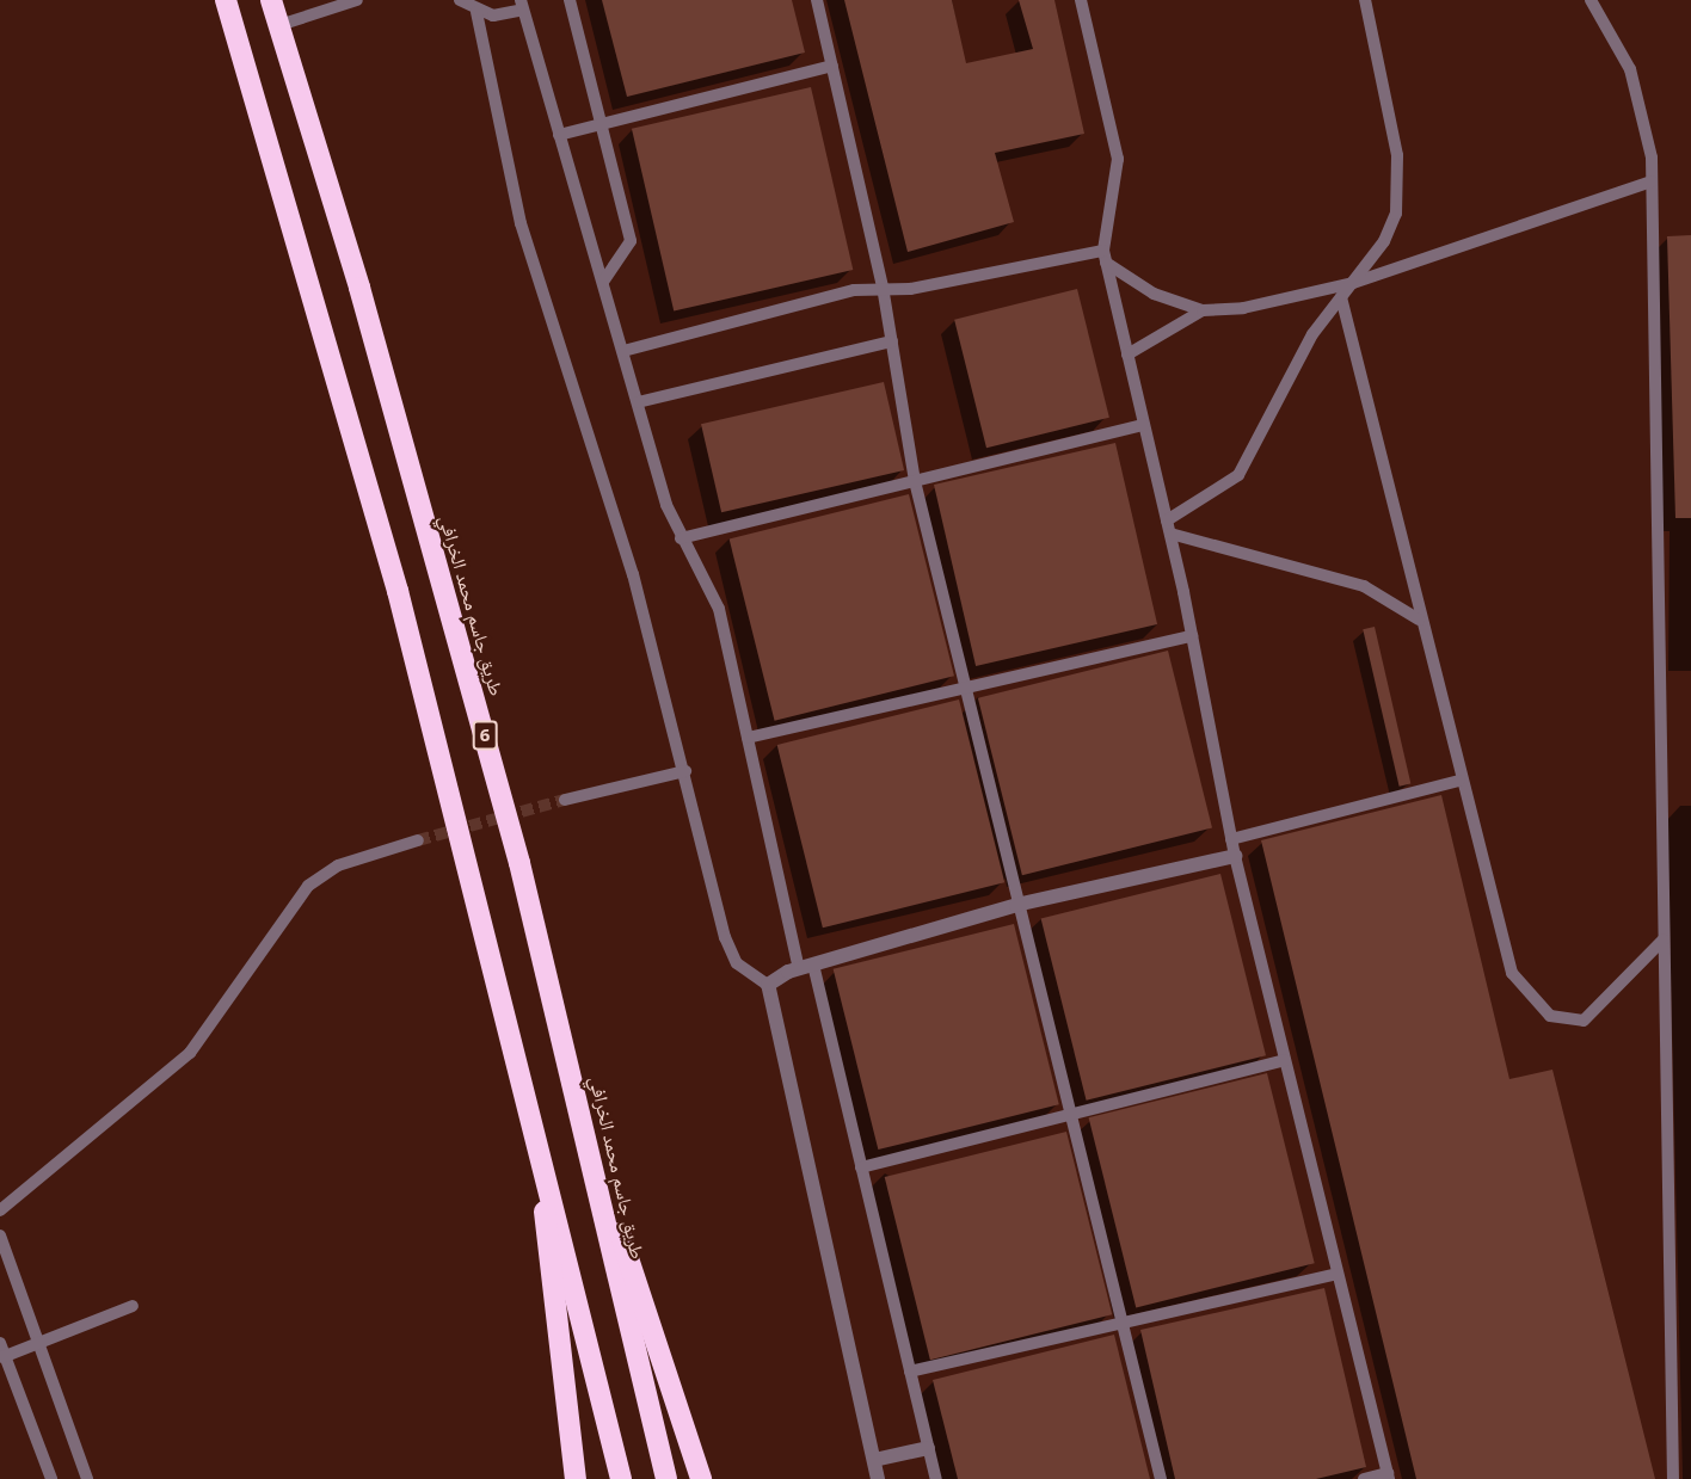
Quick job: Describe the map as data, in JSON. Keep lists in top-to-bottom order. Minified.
{"streets":{"highway":["طريق جاسم محمد الخرافي","6"]}}
